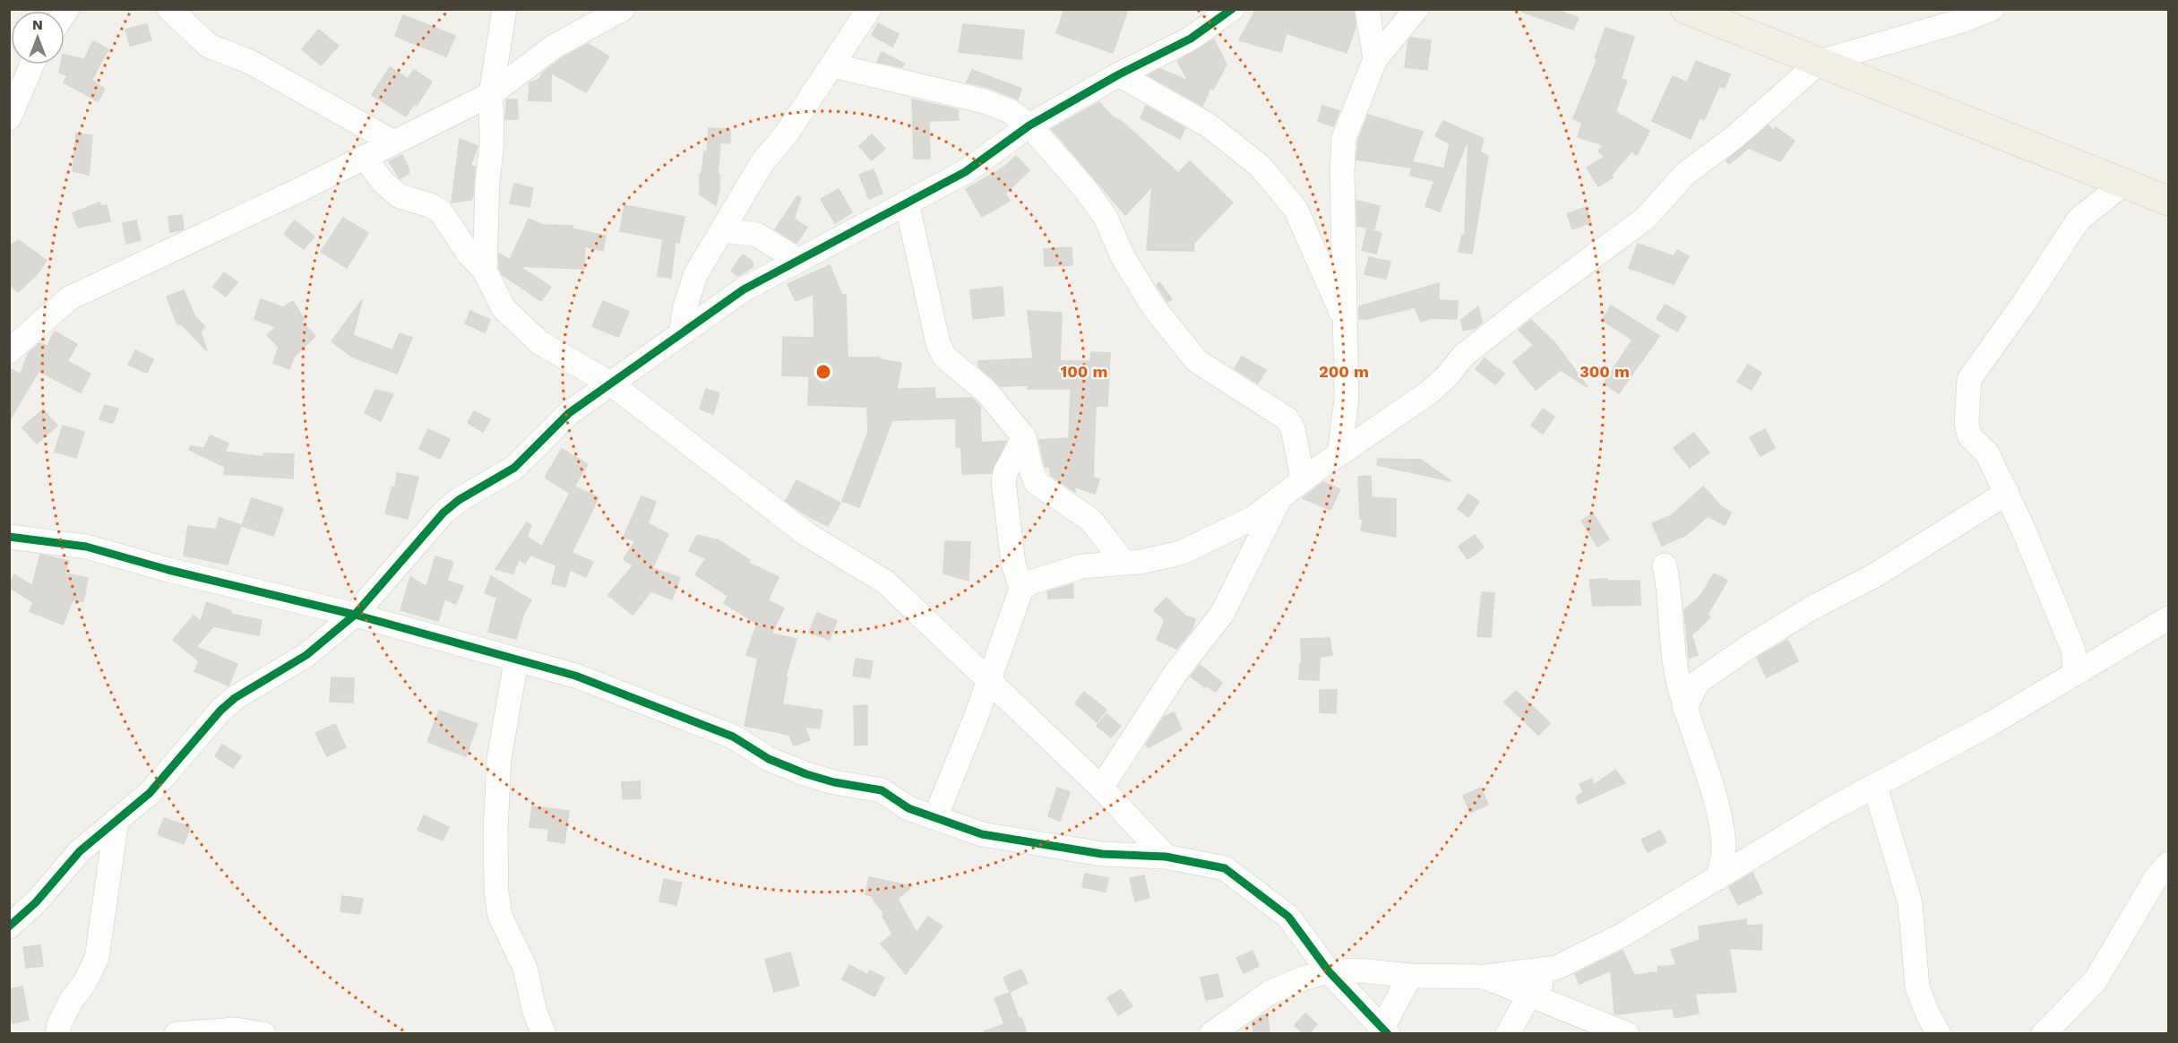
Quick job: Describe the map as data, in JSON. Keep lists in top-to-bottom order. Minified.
{"north":"top","rings":["100 m","200 m","300 m"]}
